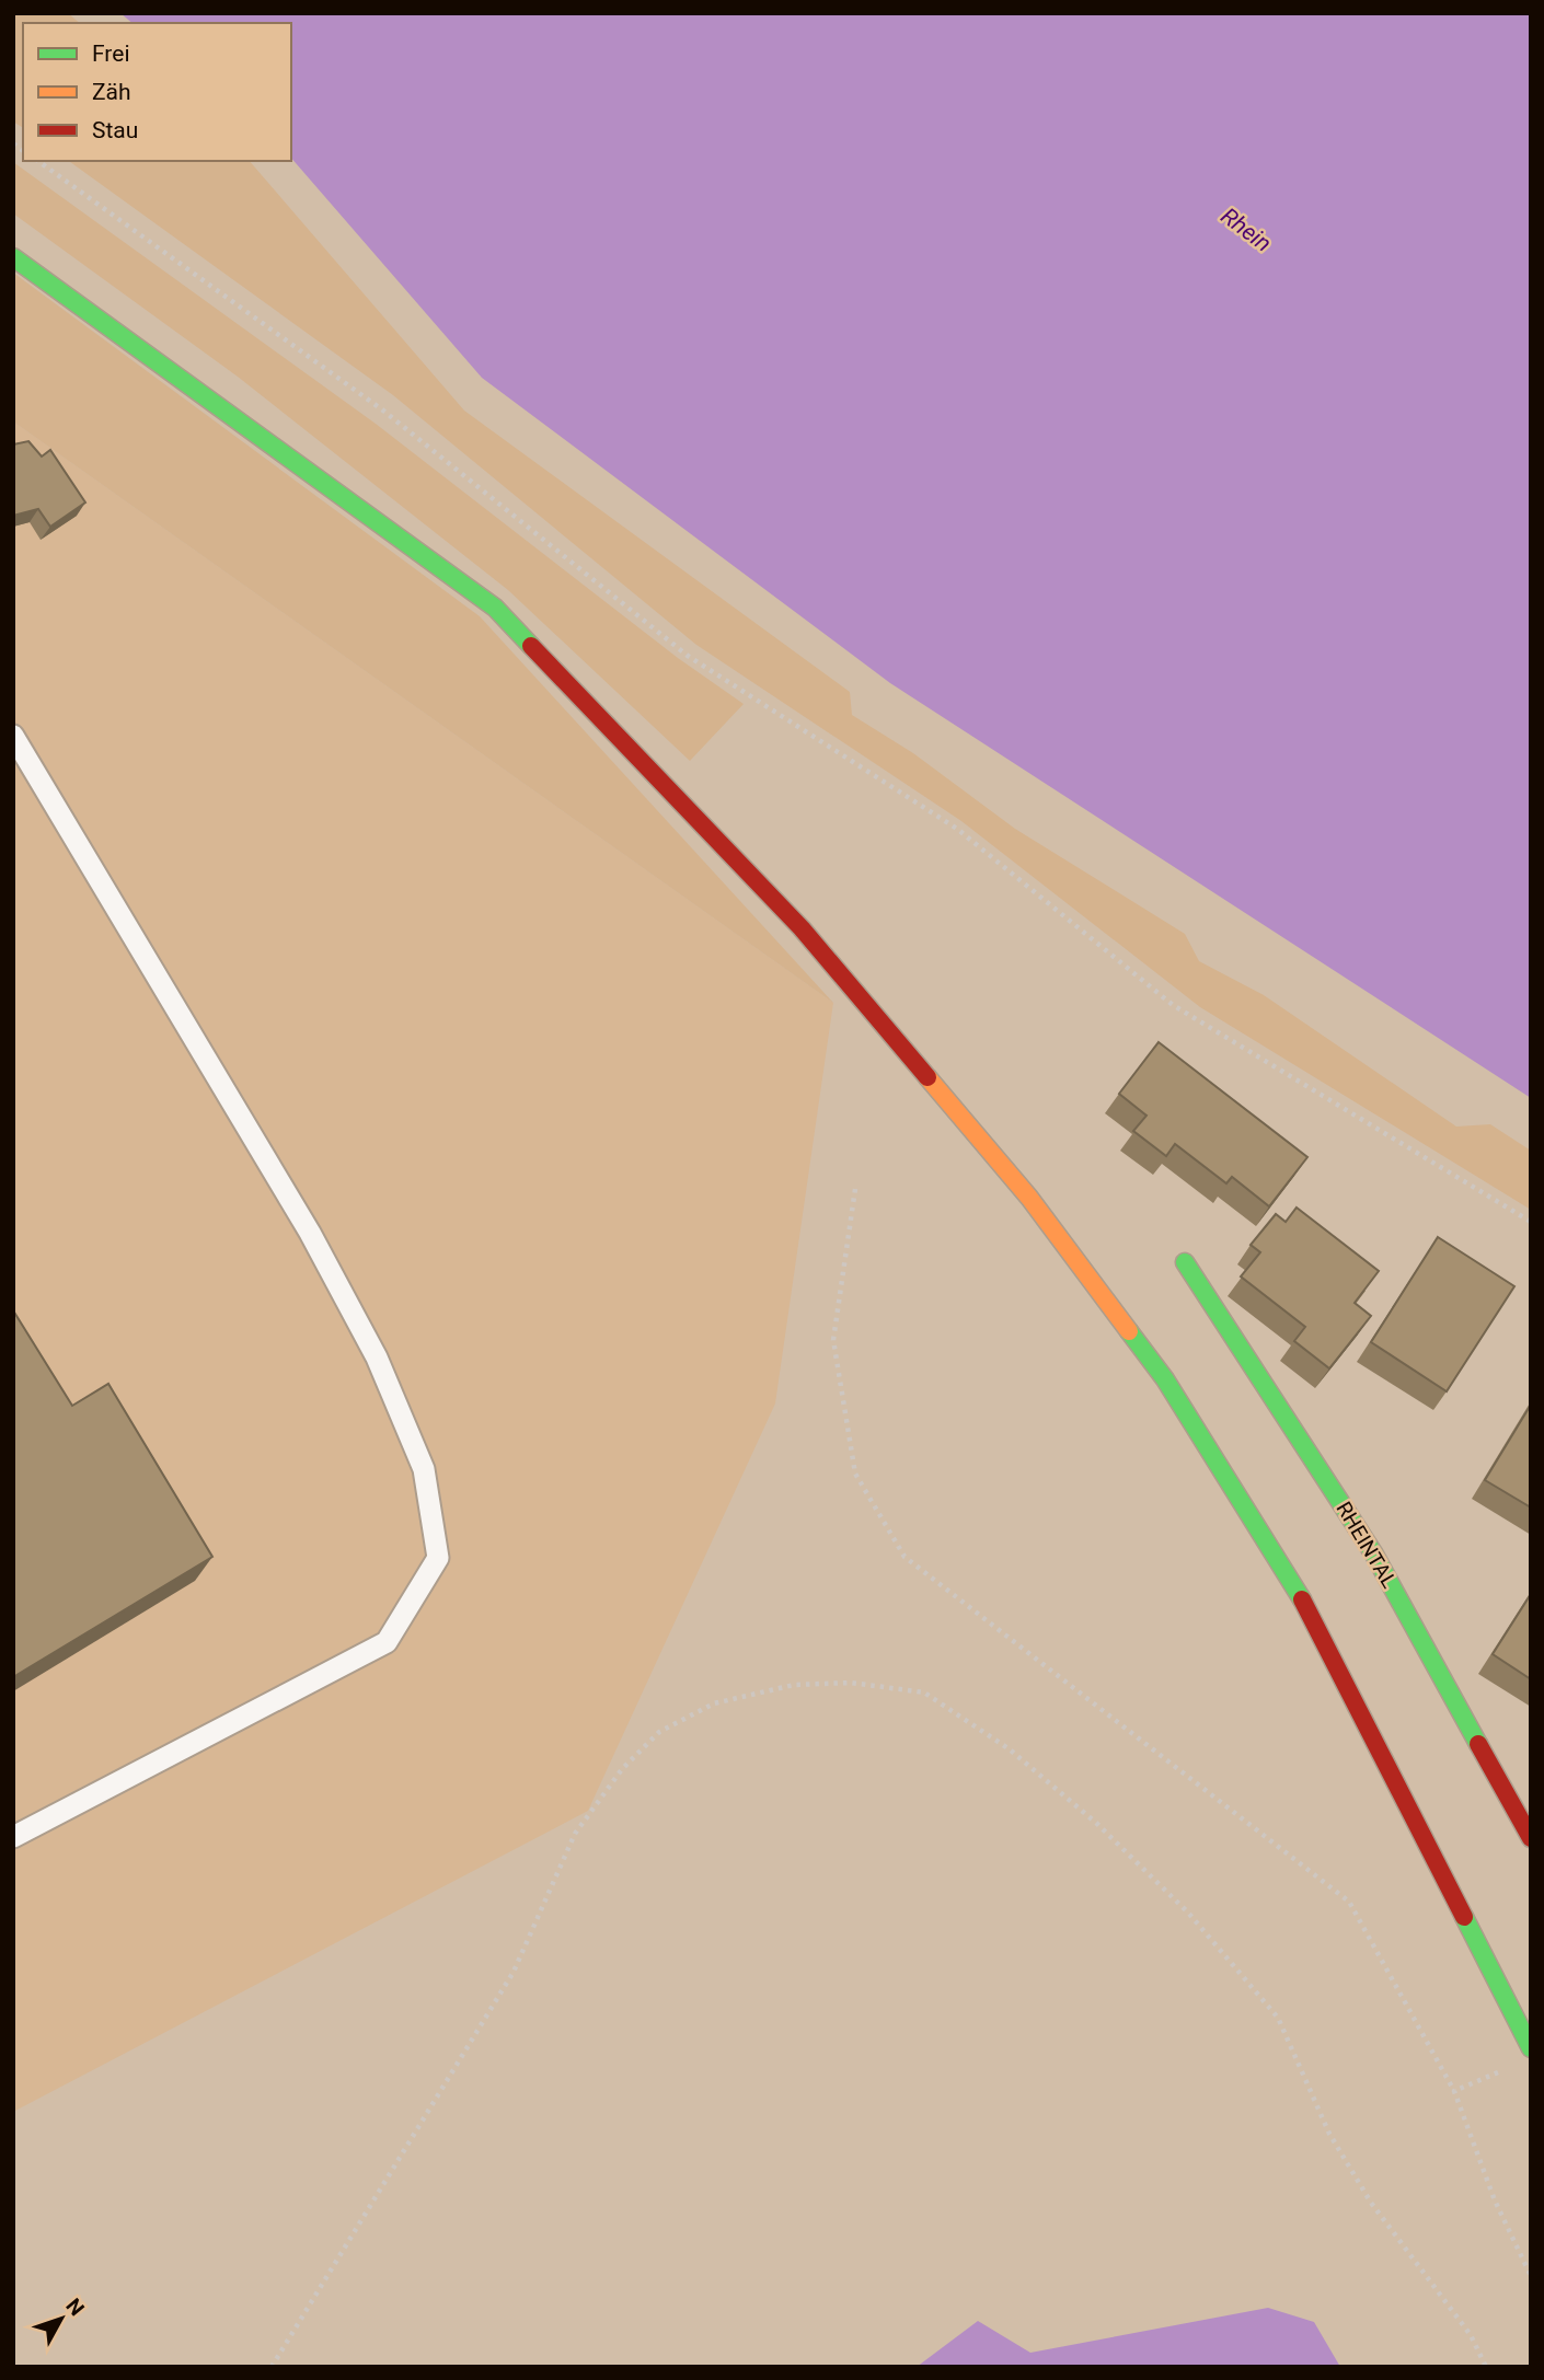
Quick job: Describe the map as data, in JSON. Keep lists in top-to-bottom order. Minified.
{"streets":{"street":["RHEINTAL"]},"water":["Rhein"],"legend":["Frei","Zäh","Stau"],"north":"top right"}
